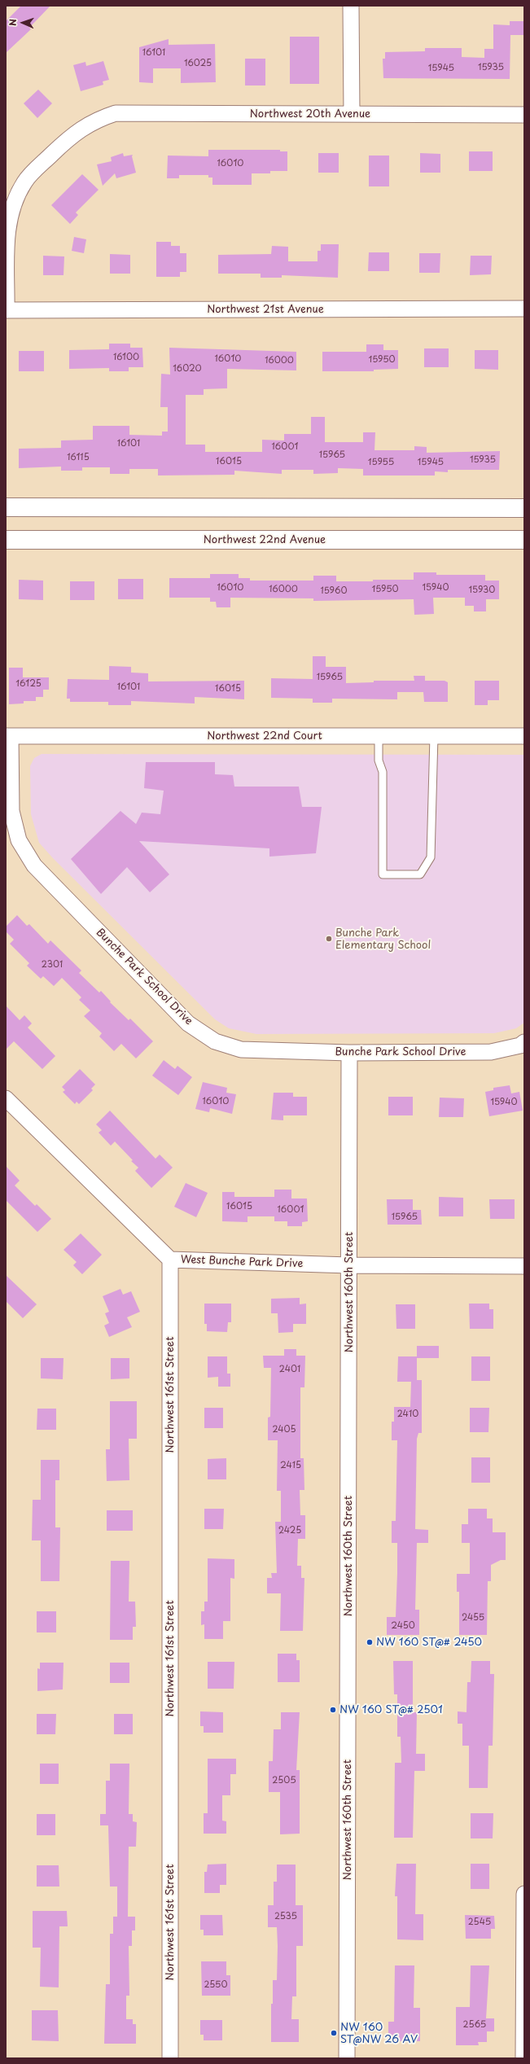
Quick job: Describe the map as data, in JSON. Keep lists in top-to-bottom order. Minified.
{"streets":{"main road":["Northwest 22nd Avenue"],"street":["Northwest 20th Avenue","Northwest 21st Avenue","Northwest 22nd Court","Bunche Park School Drive","West Bunche Park Drive","Northwest 160th Street","Northwest 161st Street"]},"crossings":[["Northwest 20th Avenue","Northwest 21st Avenue"],["Northwest 22nd Court","Bunche Park School Drive"],["Bunche Park School Drive","Northwest 160th Street"],["West Bunche Park Drive","Northwest 160th Street"],["West Bunche Park Drive","Northwest 161st Street"]],"places":["Bunche Park Elementary School","NW 160 ST@# 2450","NW 160 ST@# 2501","NW 160 ST@NW 26 AV"],"house_numbers":["16101","16025","15935","15945","16010","16100","16010","15950","16000","16020","16101","16001","15965","16115","15935","16015","15955","15945","16010","15940","16000","15950","15930","15960","15965","16125","16101","16015","2301","16010","15940","16015","16001","15965","2401","2410","2405","2415","2425","2455","2450","2505","2535","2545","2550","2565"],"north":"left"}
